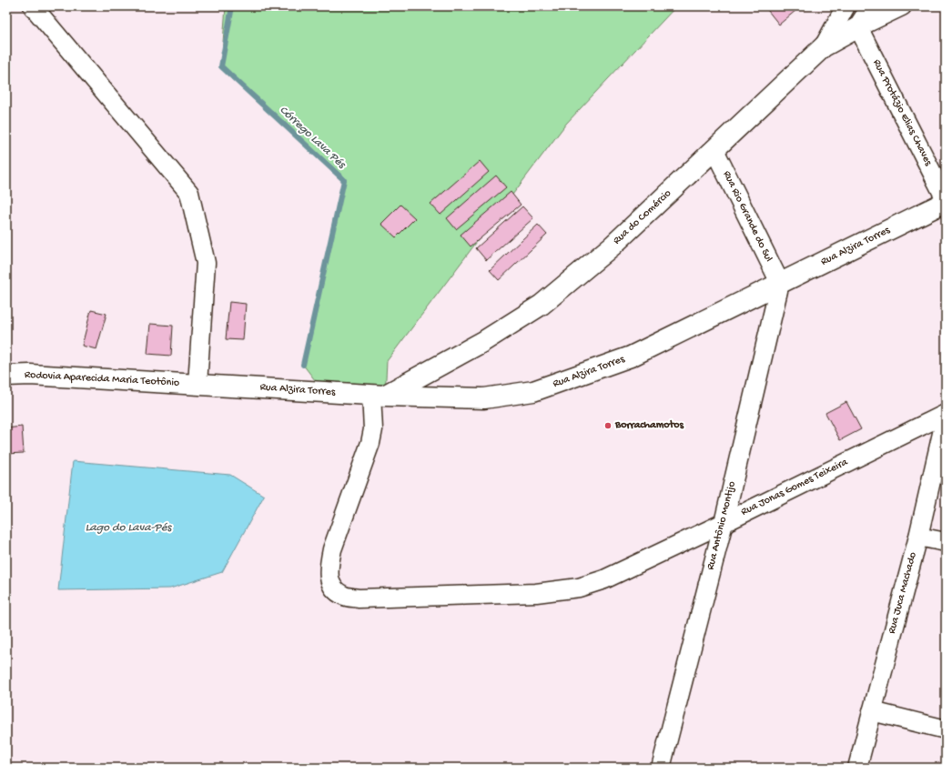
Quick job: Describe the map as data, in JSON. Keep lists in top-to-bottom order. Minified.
{"streets":{"main road":["Rua do Comércio","Rua Alzira Torres","Rodovia Aparecida Maria Teotônio"],"street":["Rua Protázio Elias Chaves","Rua Rio Grande do Sul","Rua Jonas Gomes Teixeira","Rua Antônio Montijo","Rua Juca Machado"]},"crossings":[["Rua Protázio Elias Chaves","Rua do Comércio"],["Rua Protázio Elias Chaves","Rua Alzira Torres"],["Rua Rio Grande do Sul","Rua do Comércio"],["Rua Rio Grande do Sul","Rua Alzira Torres"],["Rua Rio Grande do Sul","Rua Antônio Montijo"],["Rua do Comércio","Rua Alzira Torres"],["Rua do Comércio","Rua Jonas Gomes Teixeira"],["Rua Alzira Torres","Rodovia Aparecida Maria Teotônio"],["Rua Alzira Torres","Rua Jonas Gomes Teixeira"],["Rua Alzira Torres","Rua Antônio Montijo"],["Rua Jonas Gomes Teixeira","Rua Antônio Montijo"]],"water":["Córrego Lava Pés","Lago do Lava-Pés"],"places":["Borrachamotos"]}
